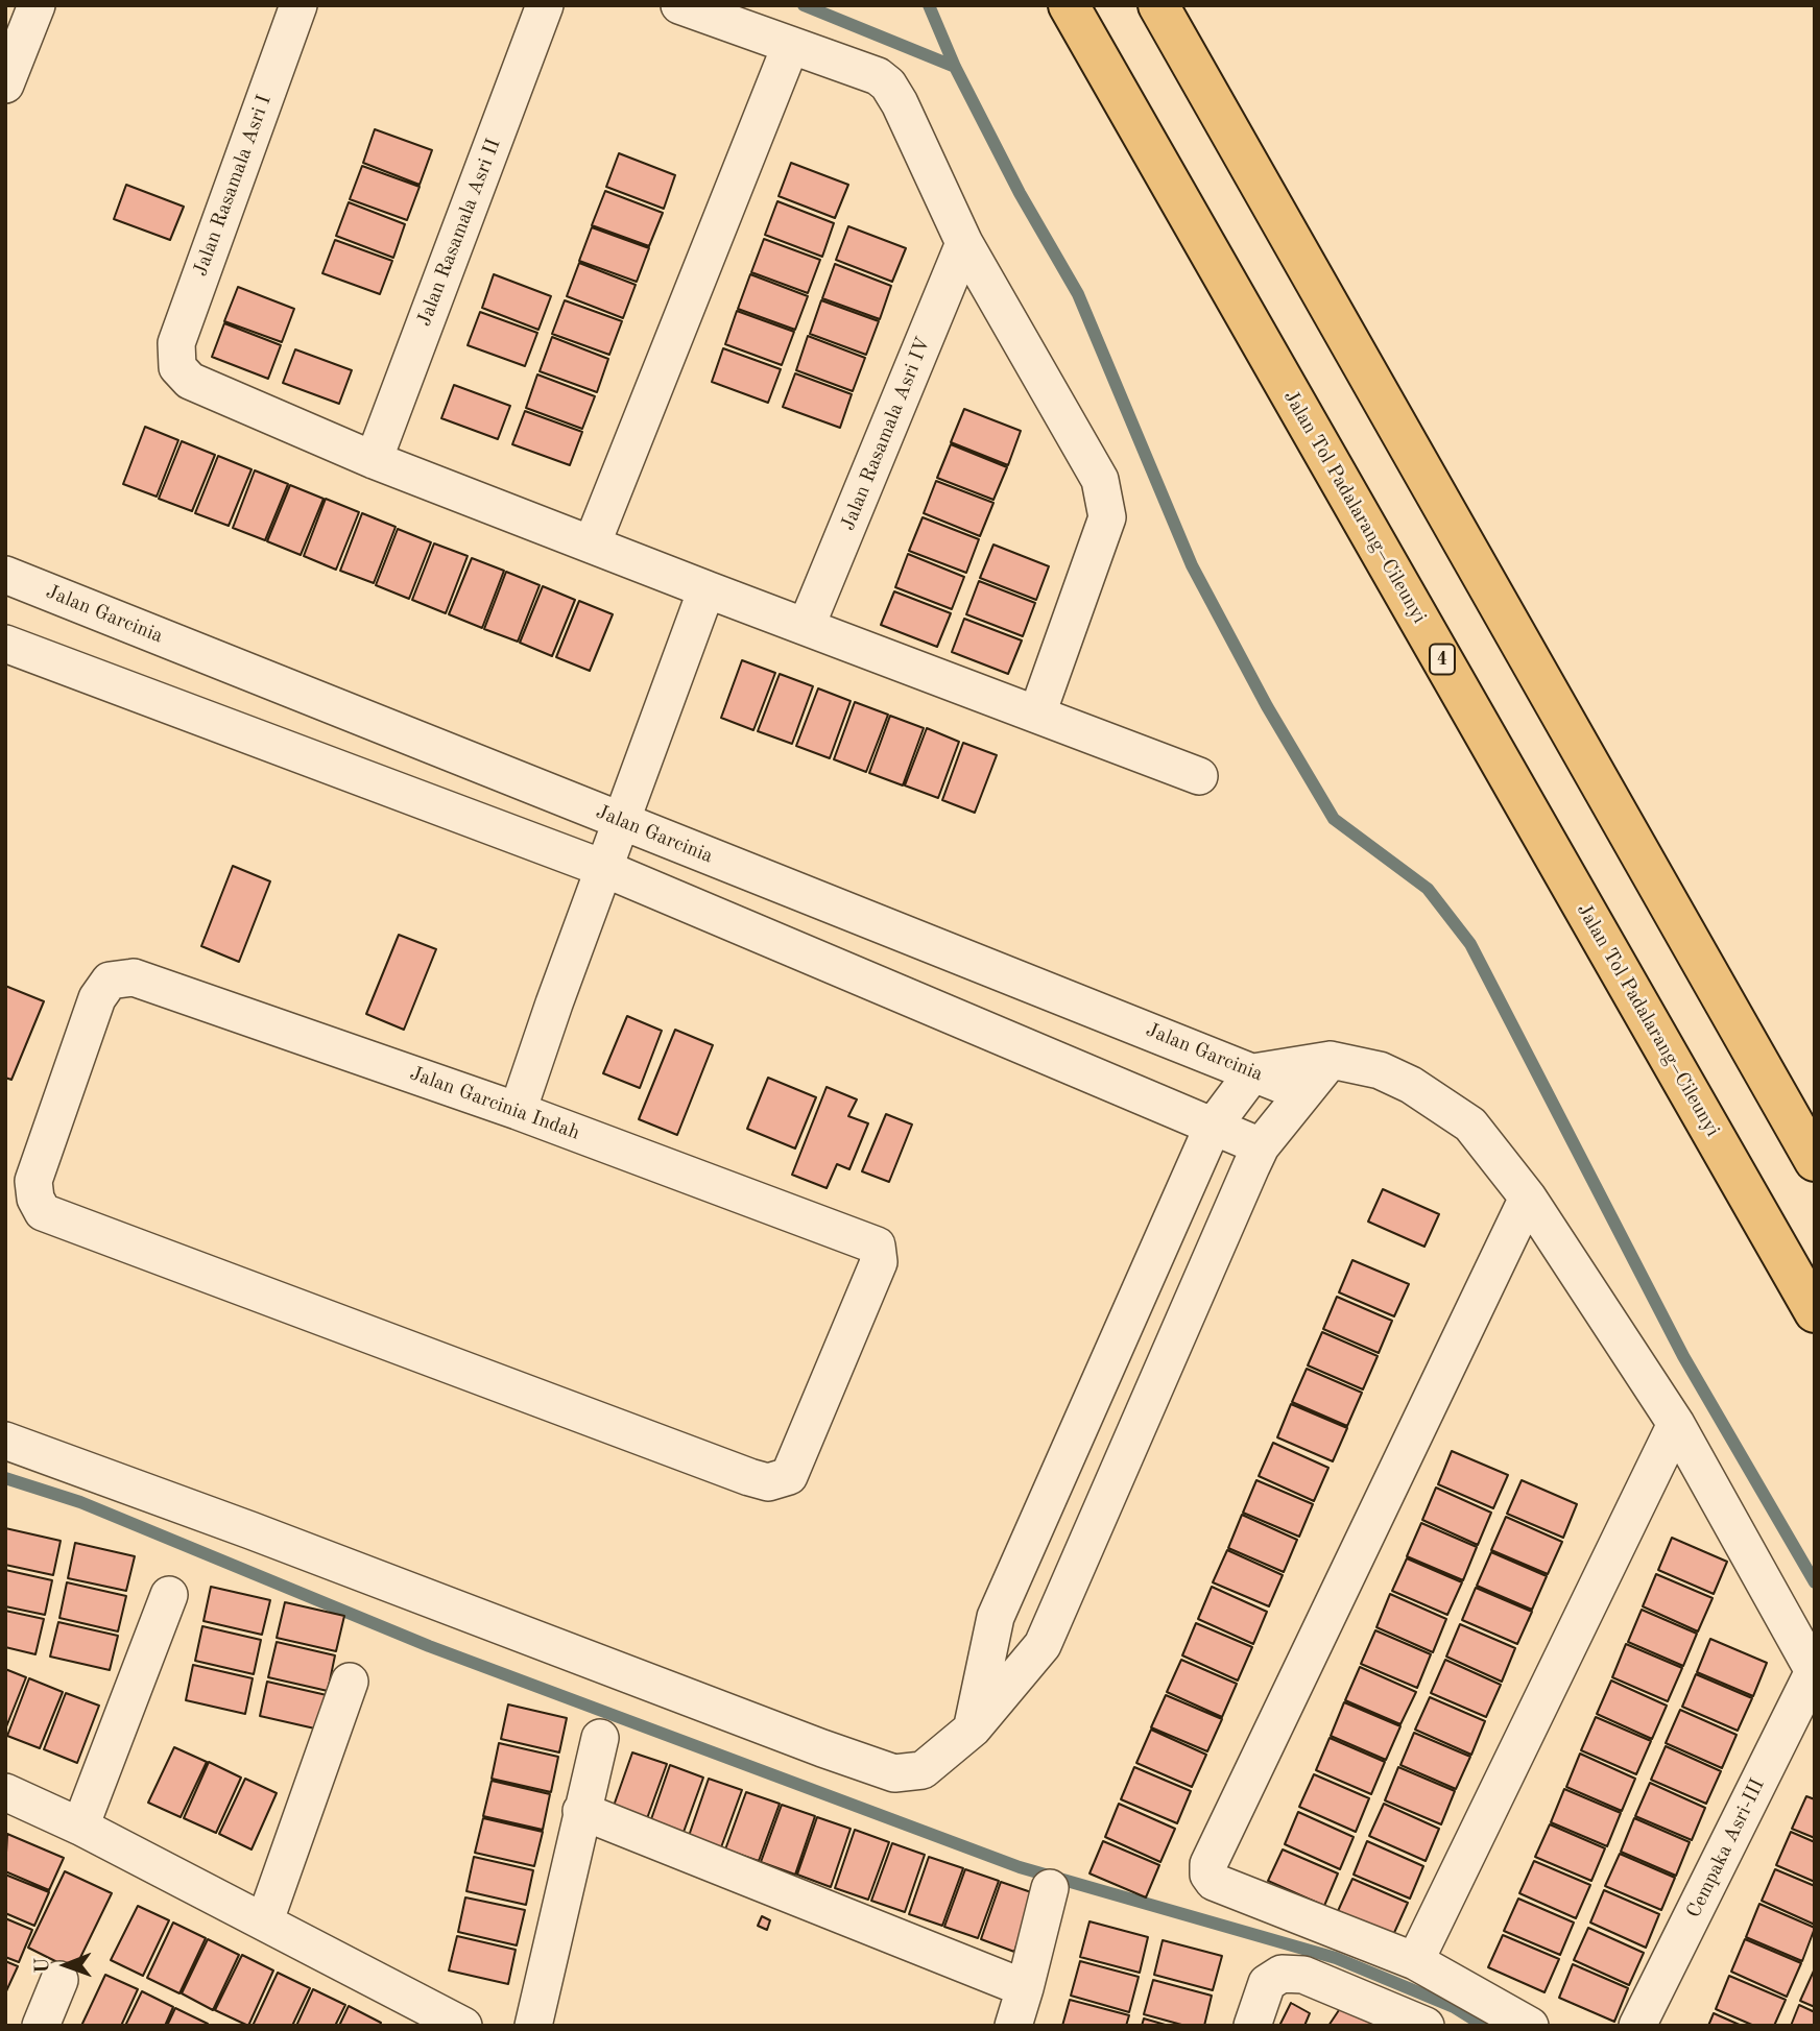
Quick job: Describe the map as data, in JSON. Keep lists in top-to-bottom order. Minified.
{"streets":{"highway":["Jalan Tol Padalarang–Cileunyi","4"],"street":["Jalan Rasamala Asri I","Jalan Rasamala Asri II","Jalan Rasamala Asri IV","Jalan Garcinia","Jalan Garcinia Indah","Cempaka Asri-III"]},"crossings":[["Jalan Rasamala Asri I","Jalan Rasamala Asri II"]],"north":"left"}
